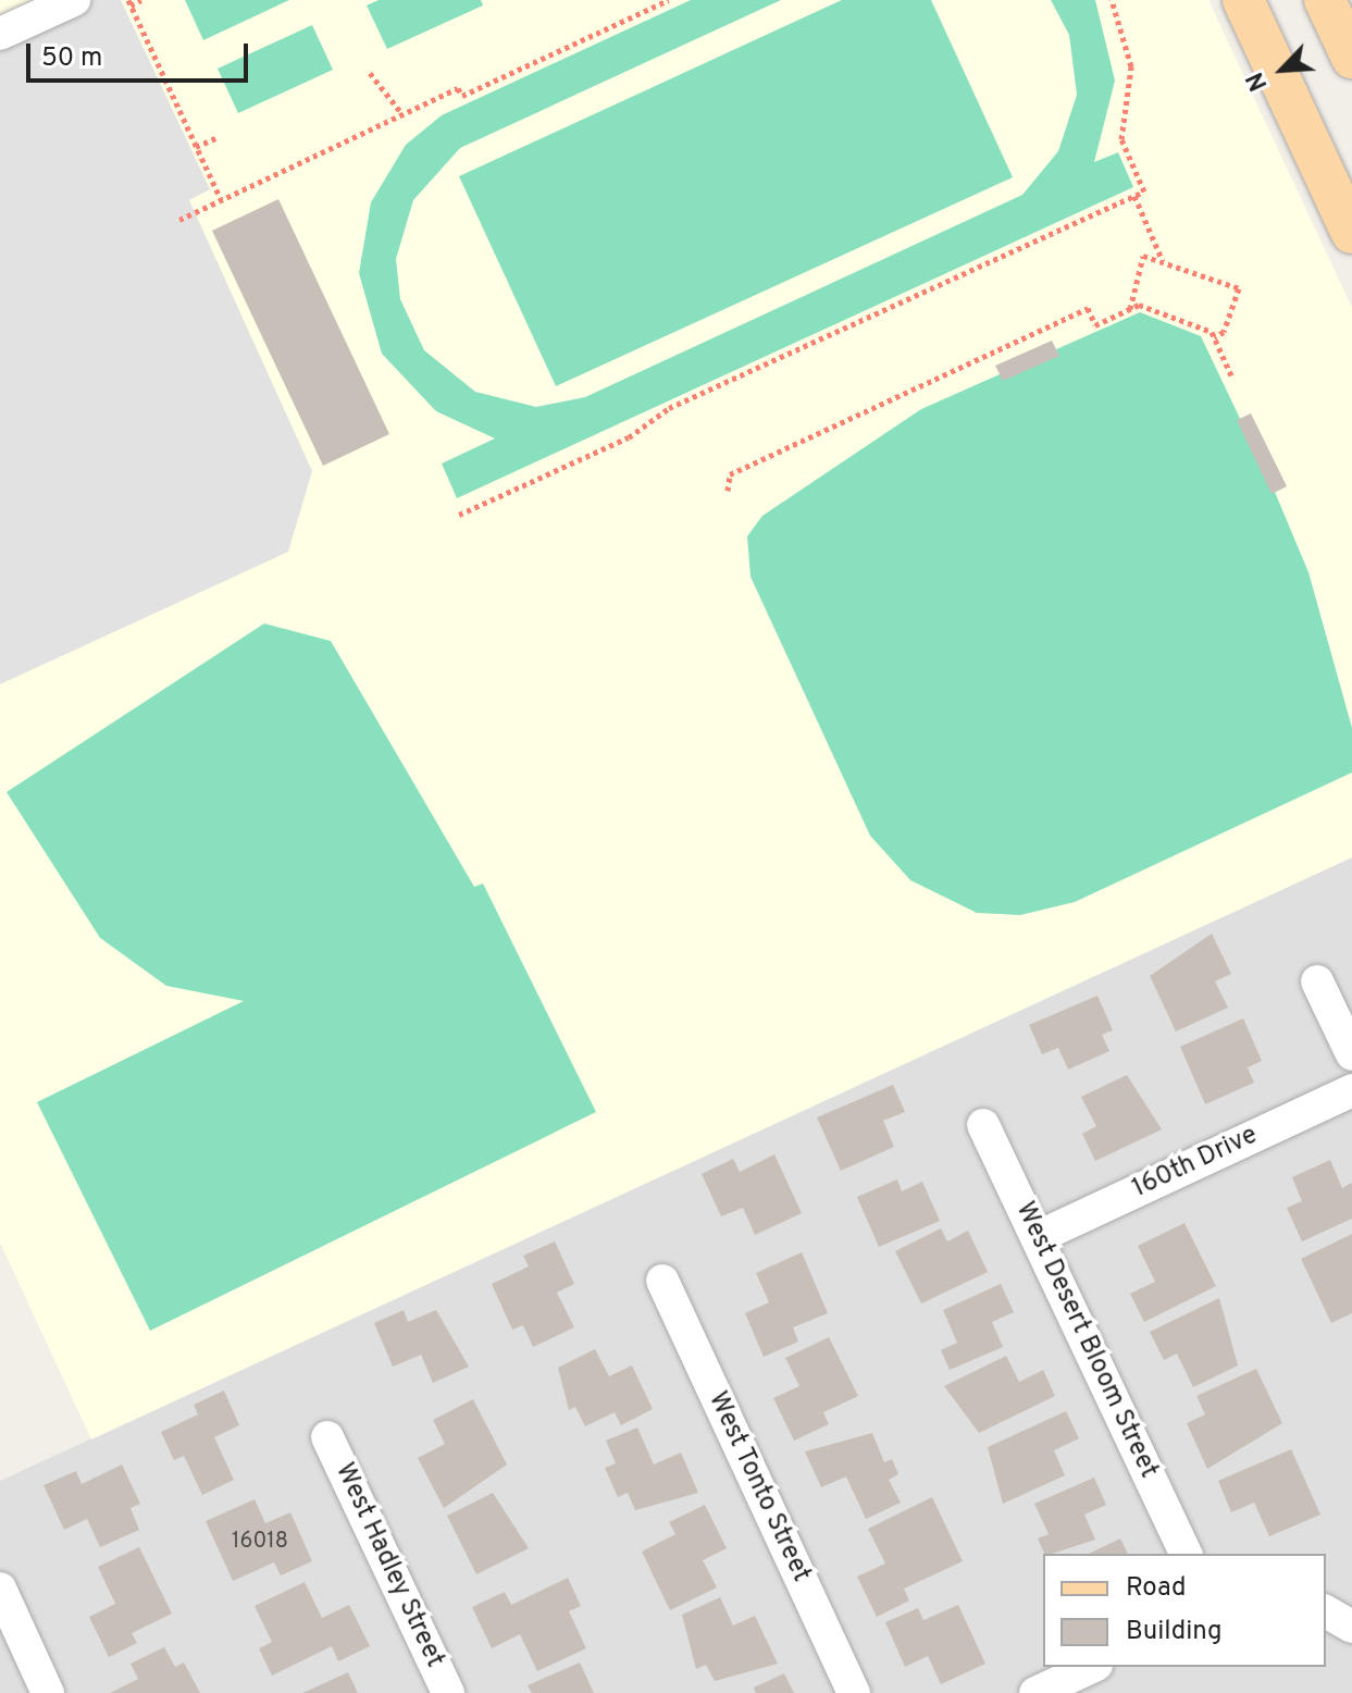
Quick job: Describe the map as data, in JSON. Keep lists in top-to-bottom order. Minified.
{"streets":{"street":["160th Drive","West Desert Bloom Street","West Tonto Street","West Hadley Street"]},"crossings":[["160th Drive","West Desert Bloom Street"]],"house_numbers":["16018"],"legend":["Road","Building"],"scale_bar":"50 m","north":"bottom left"}
